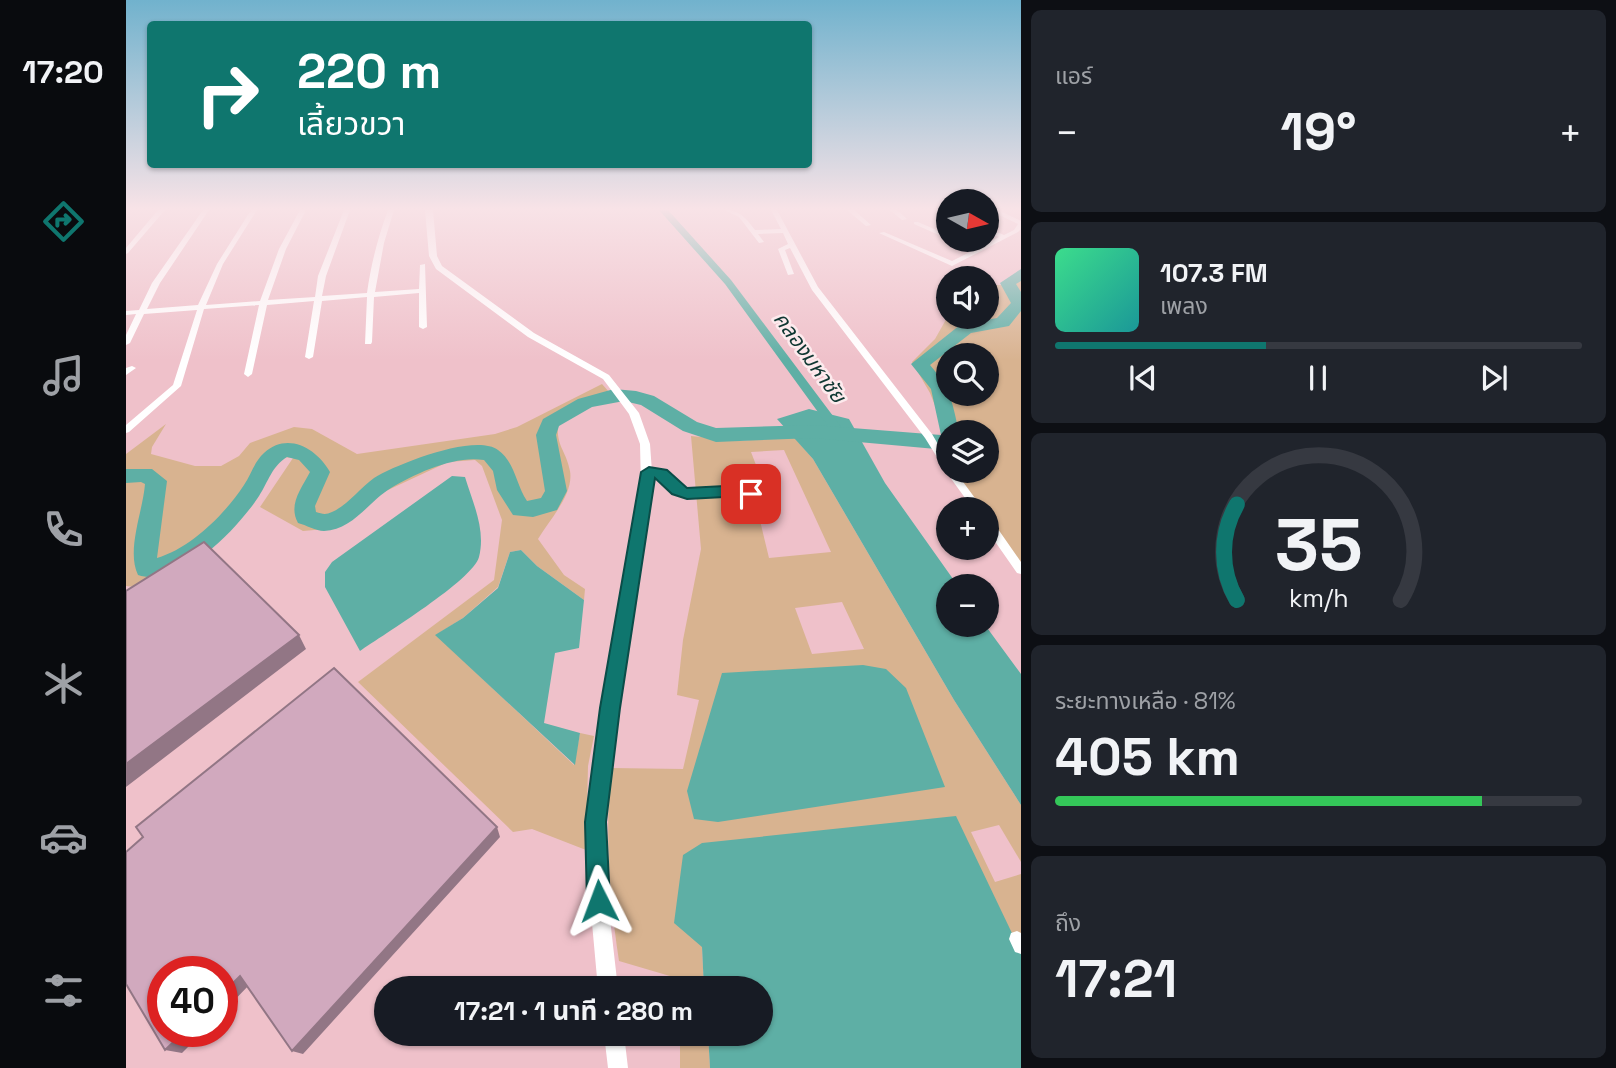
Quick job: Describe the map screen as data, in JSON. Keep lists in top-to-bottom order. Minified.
{"water":["คลองมหาชัย"],"north":"right","page":{"tabs":"17:20","tile":["แอร์",["ระยะทางเหลือ · 81%","405 km"],["ถึง","17:21"]],"turn":["220 m","เลี้ยวขวา"],"heat":["−","19°","+"],"map_buttons":["+","−"],"song":["107.3 FM","เพลง"],"limit":"40","trip":"17:21 · 1 นาที · 280 m","gauge":["35","km/h"]}}
